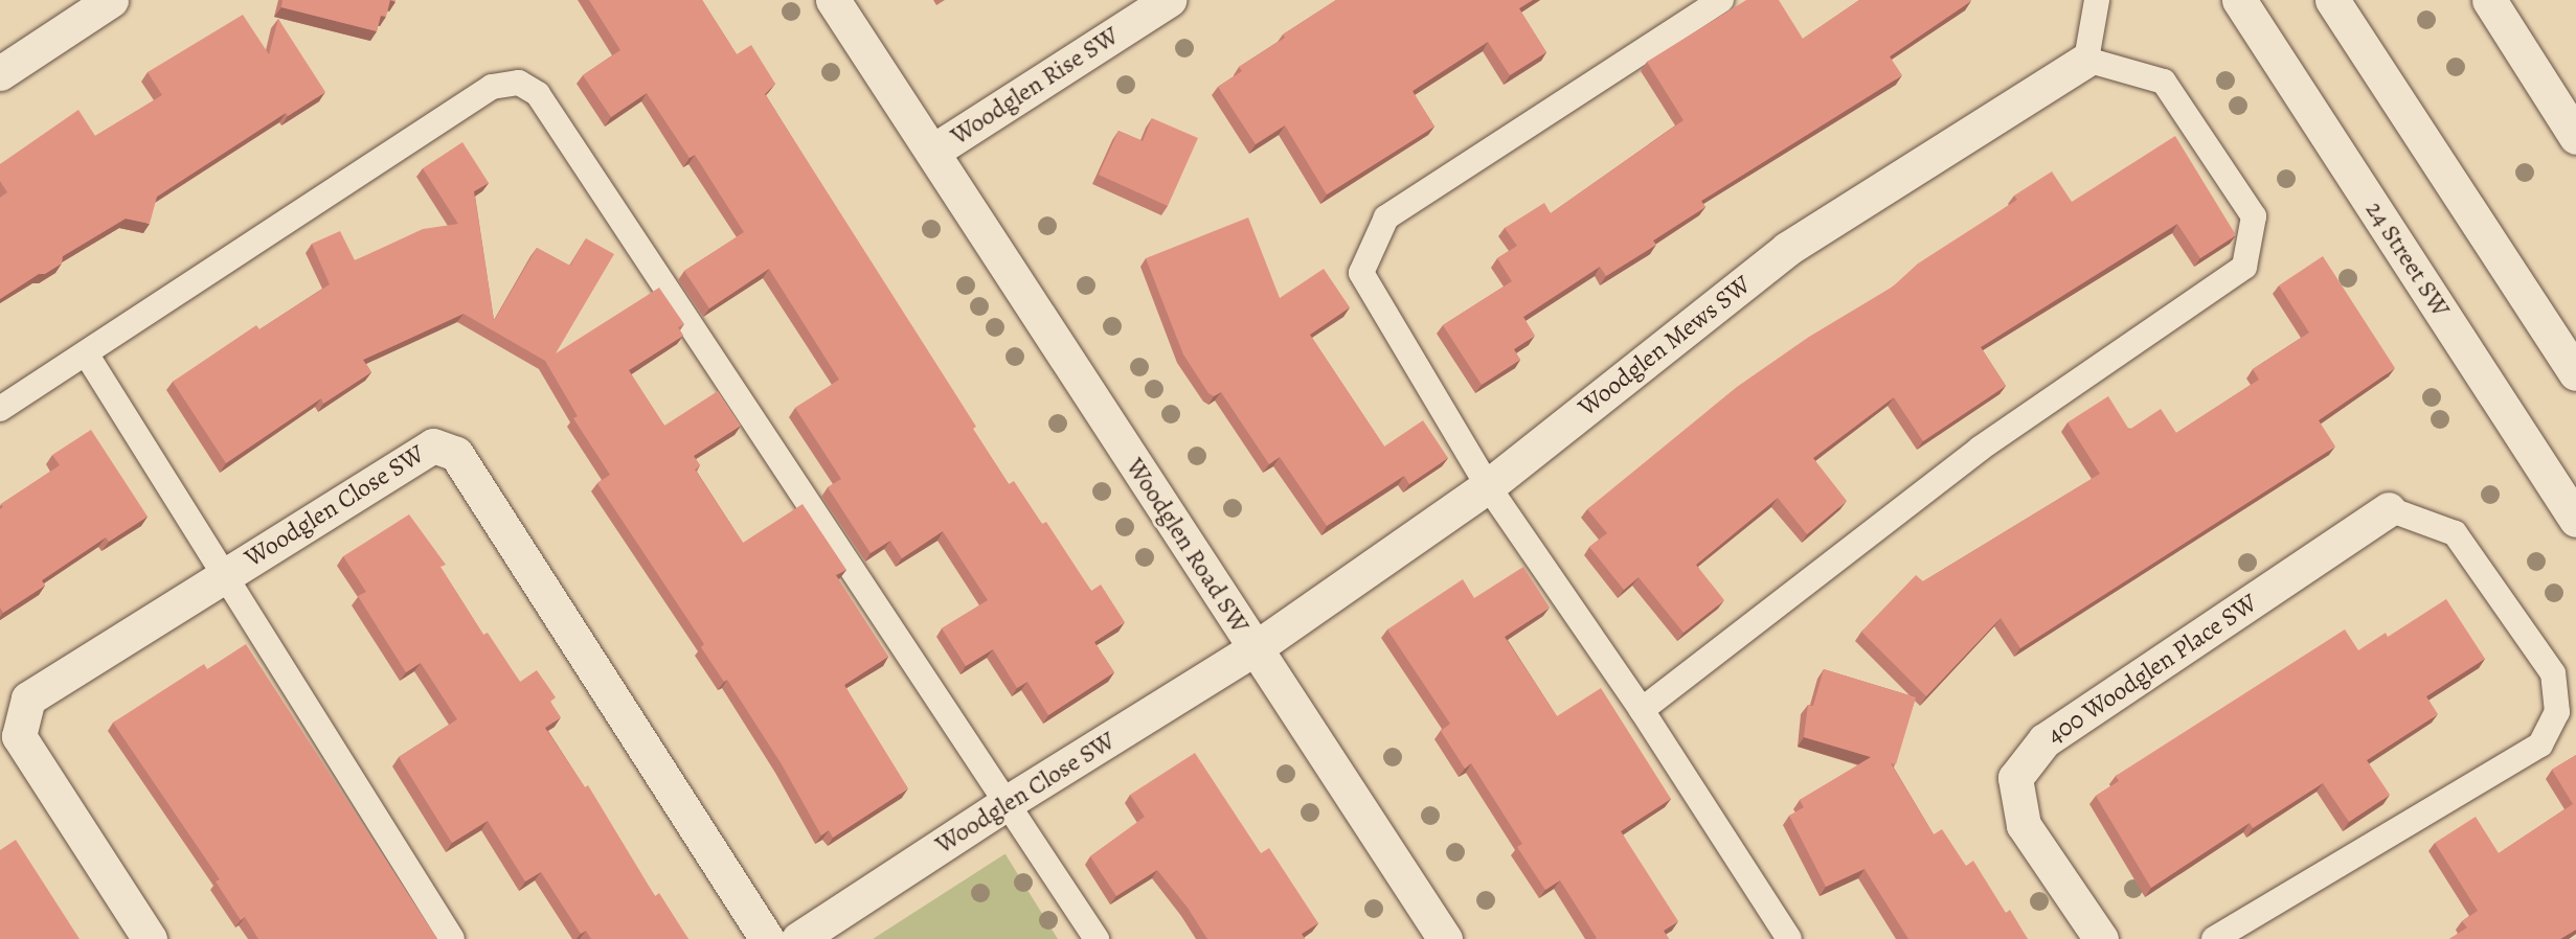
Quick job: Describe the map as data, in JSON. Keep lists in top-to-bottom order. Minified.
{"streets":{"street":["Woodglen Rise SW","24 Street SW","Woodglen Mews SW","Woodglen Close SW","Woodglen Road SW","400 Woodglen Place SW"]},"crossings":[["Woodglen Rise SW","Woodglen Road SW"],["Woodglen Mews SW","Woodglen Close SW"],["Woodglen Mews SW","Woodglen Road SW"],["Woodglen Close SW","Woodglen Road SW"]]}
